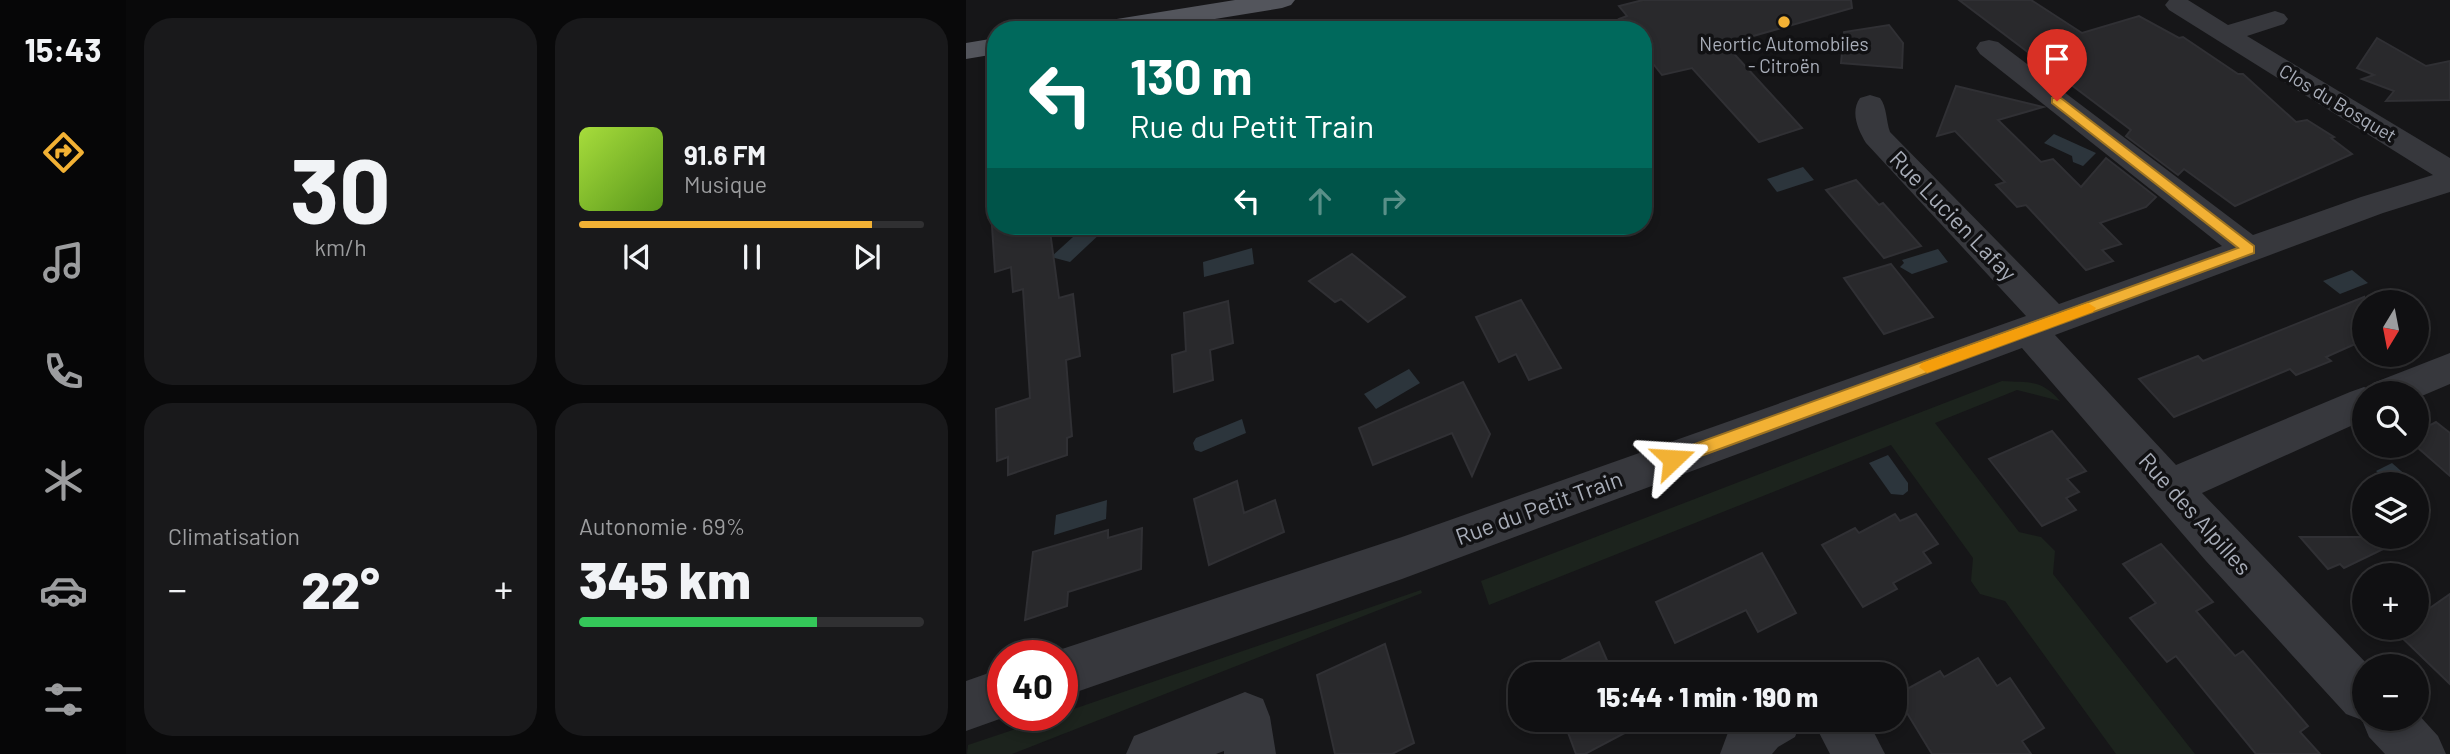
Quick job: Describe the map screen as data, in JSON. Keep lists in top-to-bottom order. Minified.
{"streets":{"street":["Clos du Bosquet","Rue Lucien Lafay","Rue du Petit Train","Rue des Alpilles"]},"crossings":[["Rue Lucien Lafay","Rue du Petit Train"],["Rue Lucien Lafay","Rue des Alpilles"],["Rue du Petit Train","Rue des Alpilles"]],"places":["Neortic Automobiles - Citroën"],"north":"bottom","page":{"tabs":"15:43","tile":[["30","km/h"],"Climatisation",["Autonomie · 69%","345 km"]],"turn":["130 m","Rue du Petit Train"],"song":["91.6 FM","Musique"],"map_buttons":["+","−"],"heat":["−","22°","+"],"limit":"40","trip":"15:44 · 1 min · 190 m"}}
